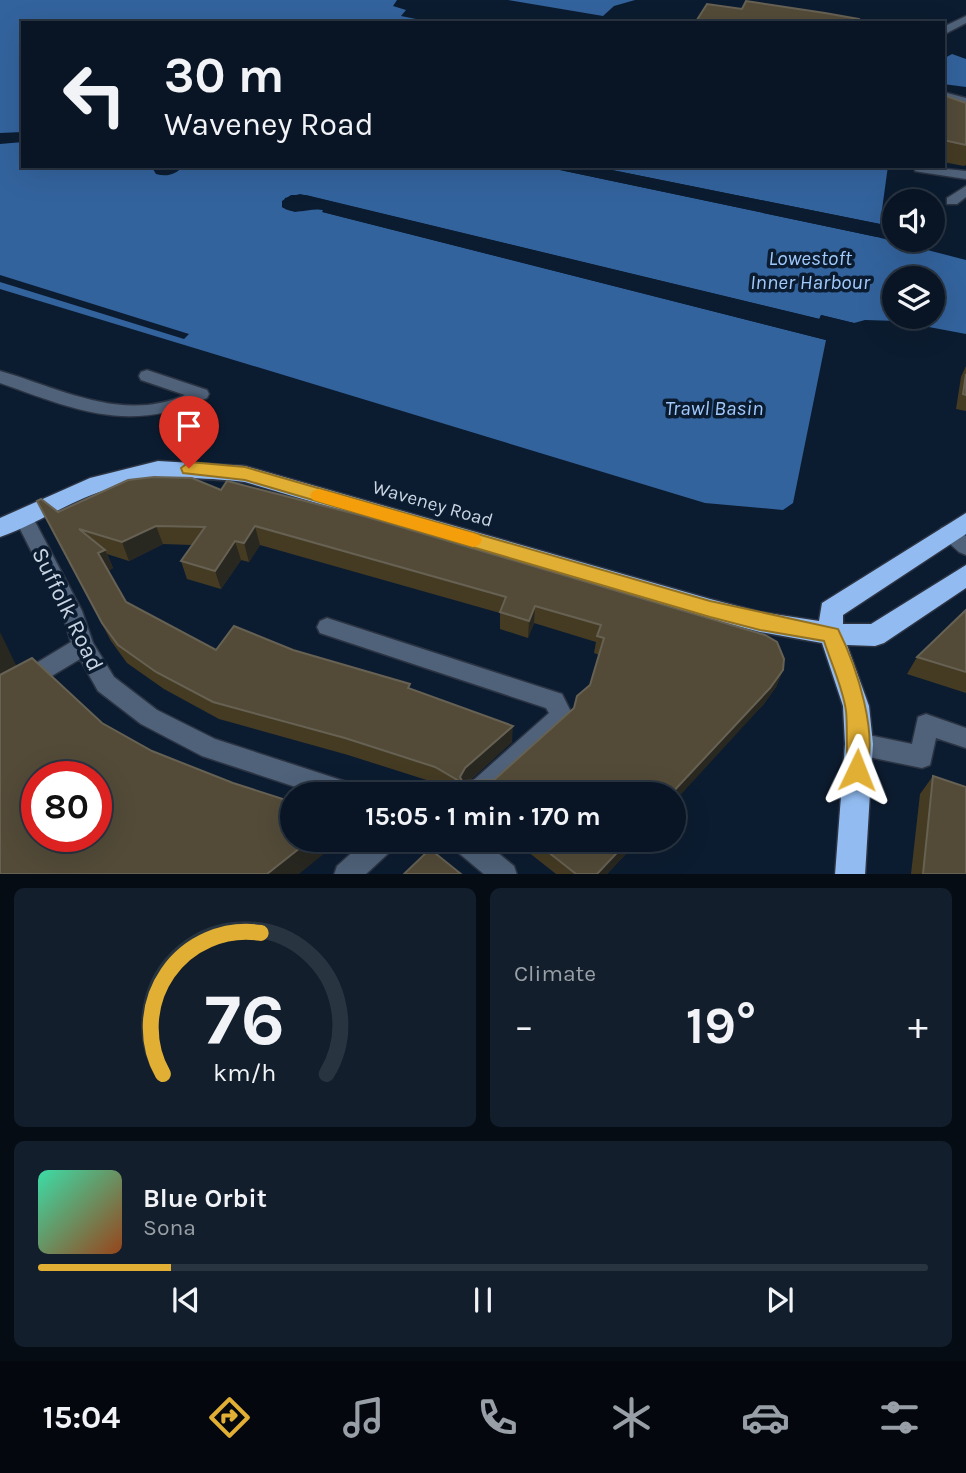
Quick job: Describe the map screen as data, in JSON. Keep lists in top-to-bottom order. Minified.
{"streets":{"highway":["Waveney Road"],"street":["Suffolk Road"]},"crossings":[["Waveney Road","Suffolk Road"]],"water":["Lowestoft Inner Harbour","Trawl Basin"],"page":{"turn":["30 m","Waveney Road"],"limit":"80","trip":"15:05 · 1 min · 170 m","tile":"Climate","heat":["−","19°","+"],"song":["Blue Orbit","Sona"],"tabs":"15:04","gauge":["76","km/h"]}}
